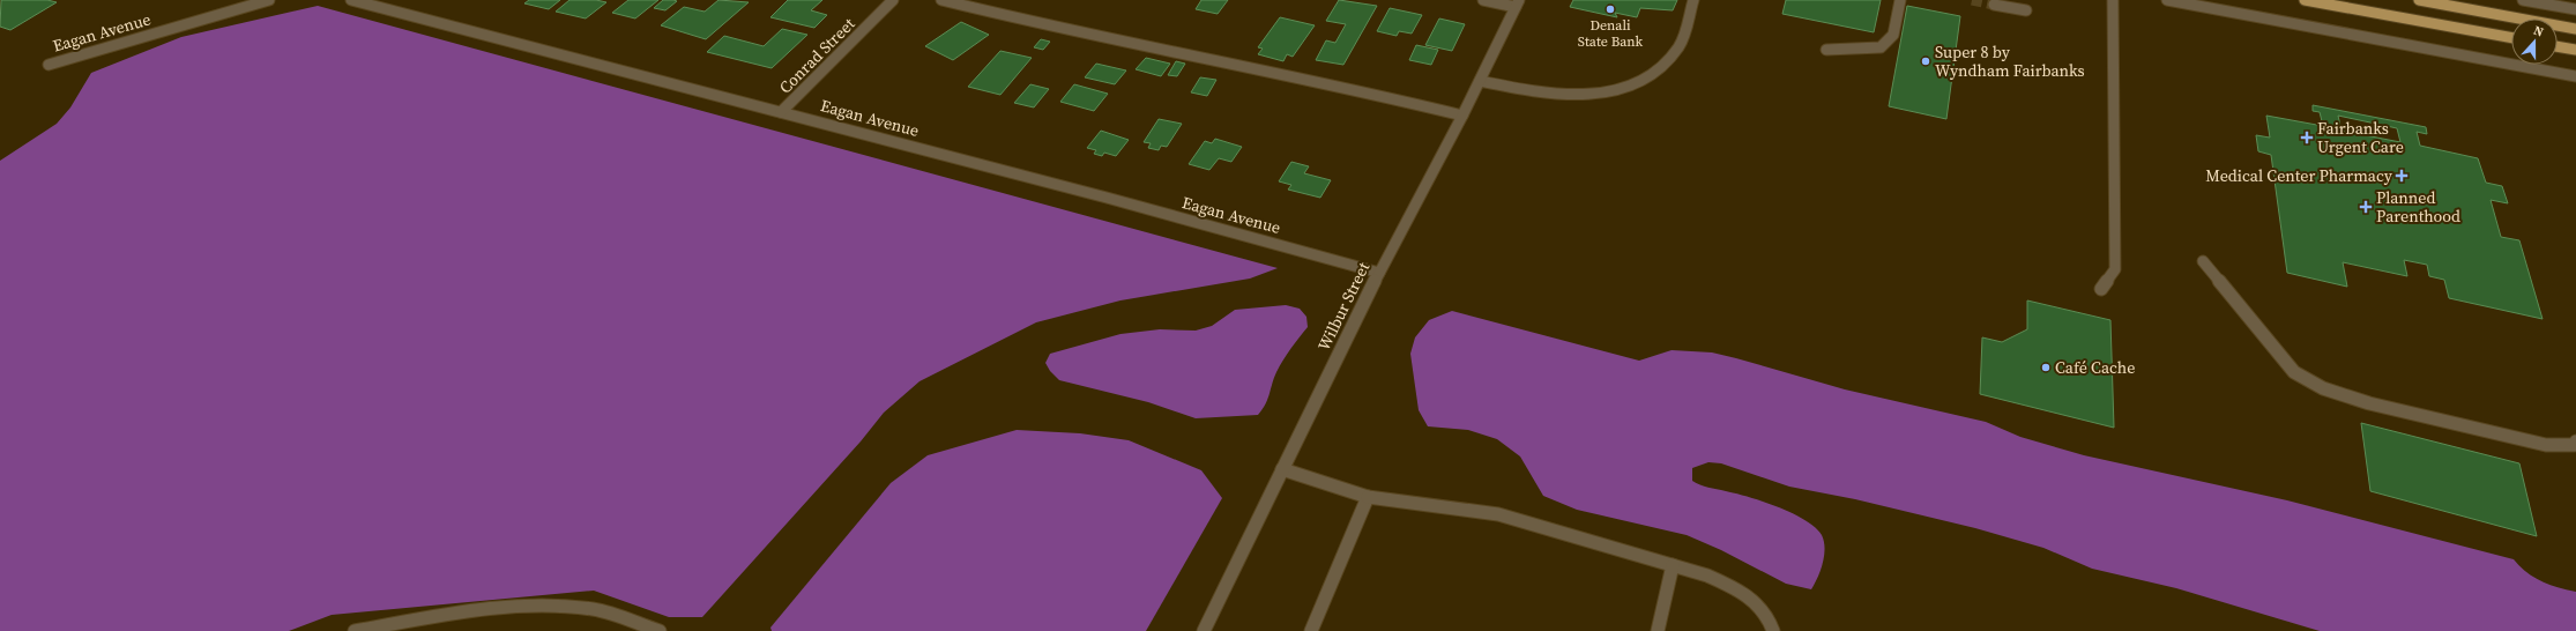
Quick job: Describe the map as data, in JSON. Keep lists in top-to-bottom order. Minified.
{"streets":{"street":["Eagan Avenue","Conrad Street","Wilbur Street"]},"crossings":[["Eagan Avenue","Conrad Street"],["Eagan Avenue","Wilbur Street"]],"places":{"other":["Denali State Bank","Super 8 by Wyndham Fairbanks","Café Cache"],"health":["Fairbanks Urgent Care","Medical Center Pharmacy","Planned Parenthood"]},"north":"top"}
